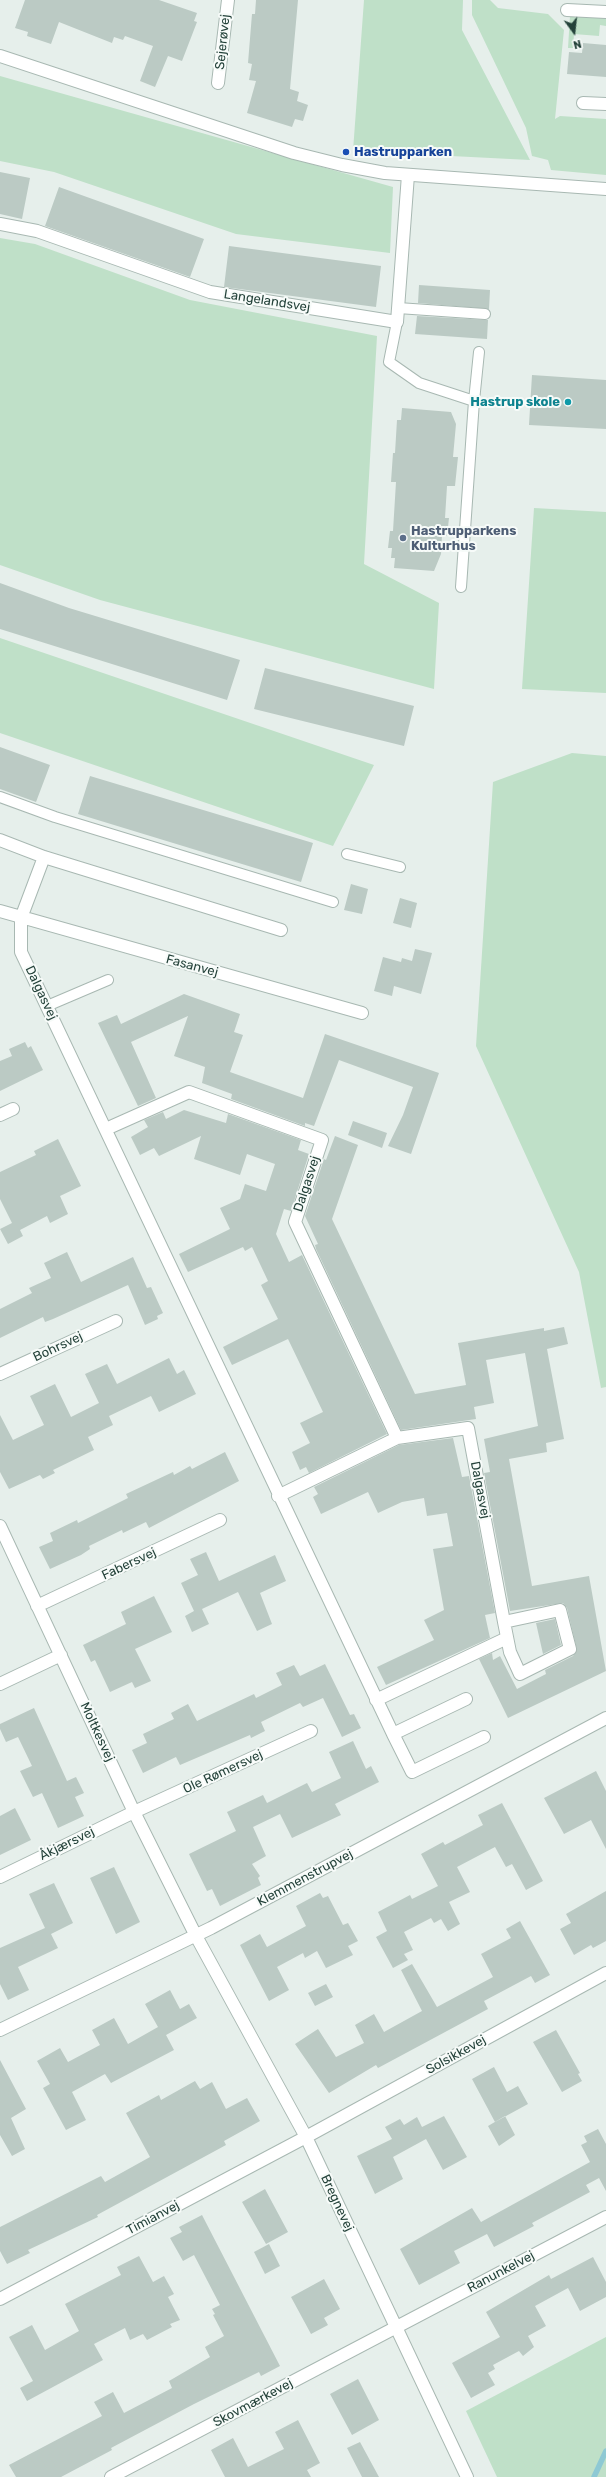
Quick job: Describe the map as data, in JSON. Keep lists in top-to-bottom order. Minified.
{"streets":{"street":["Sejerøvej","Langelandsvej","Fasanvej","Dalgasvej","Bohrsvej","Fabersvej","Moltkesvej","Ole Rømersvej","Åkjærsvej","Klemmenstrupvej","Solsikkevej","Bregnevej","Timianvej","Ranunkelvej","Skovmærkevej"]},"crossings":[["Fasanvej","Dalgasvej"],["Fabersvej","Moltkesvej"],["Moltkesvej","Ole Rømersvej"],["Moltkesvej","Åkjærsvej"],["Moltkesvej","Klemmenstrupvej"],["Moltkesvej","Bregnevej"],["Ole Rømersvej","Åkjærsvej"],["Klemmenstrupvej","Bregnevej"],["Solsikkevej","Bregnevej"],["Solsikkevej","Timianvej"],["Bregnevej","Timianvej"],["Bregnevej","Ranunkelvej"],["Bregnevej","Skovmærkevej"],["Ranunkelvej","Skovmærkevej"]],"places":["Hastrupparken","Hastrup skole","Hastrupparkens Kulturhus"],"north":"bottom"}
